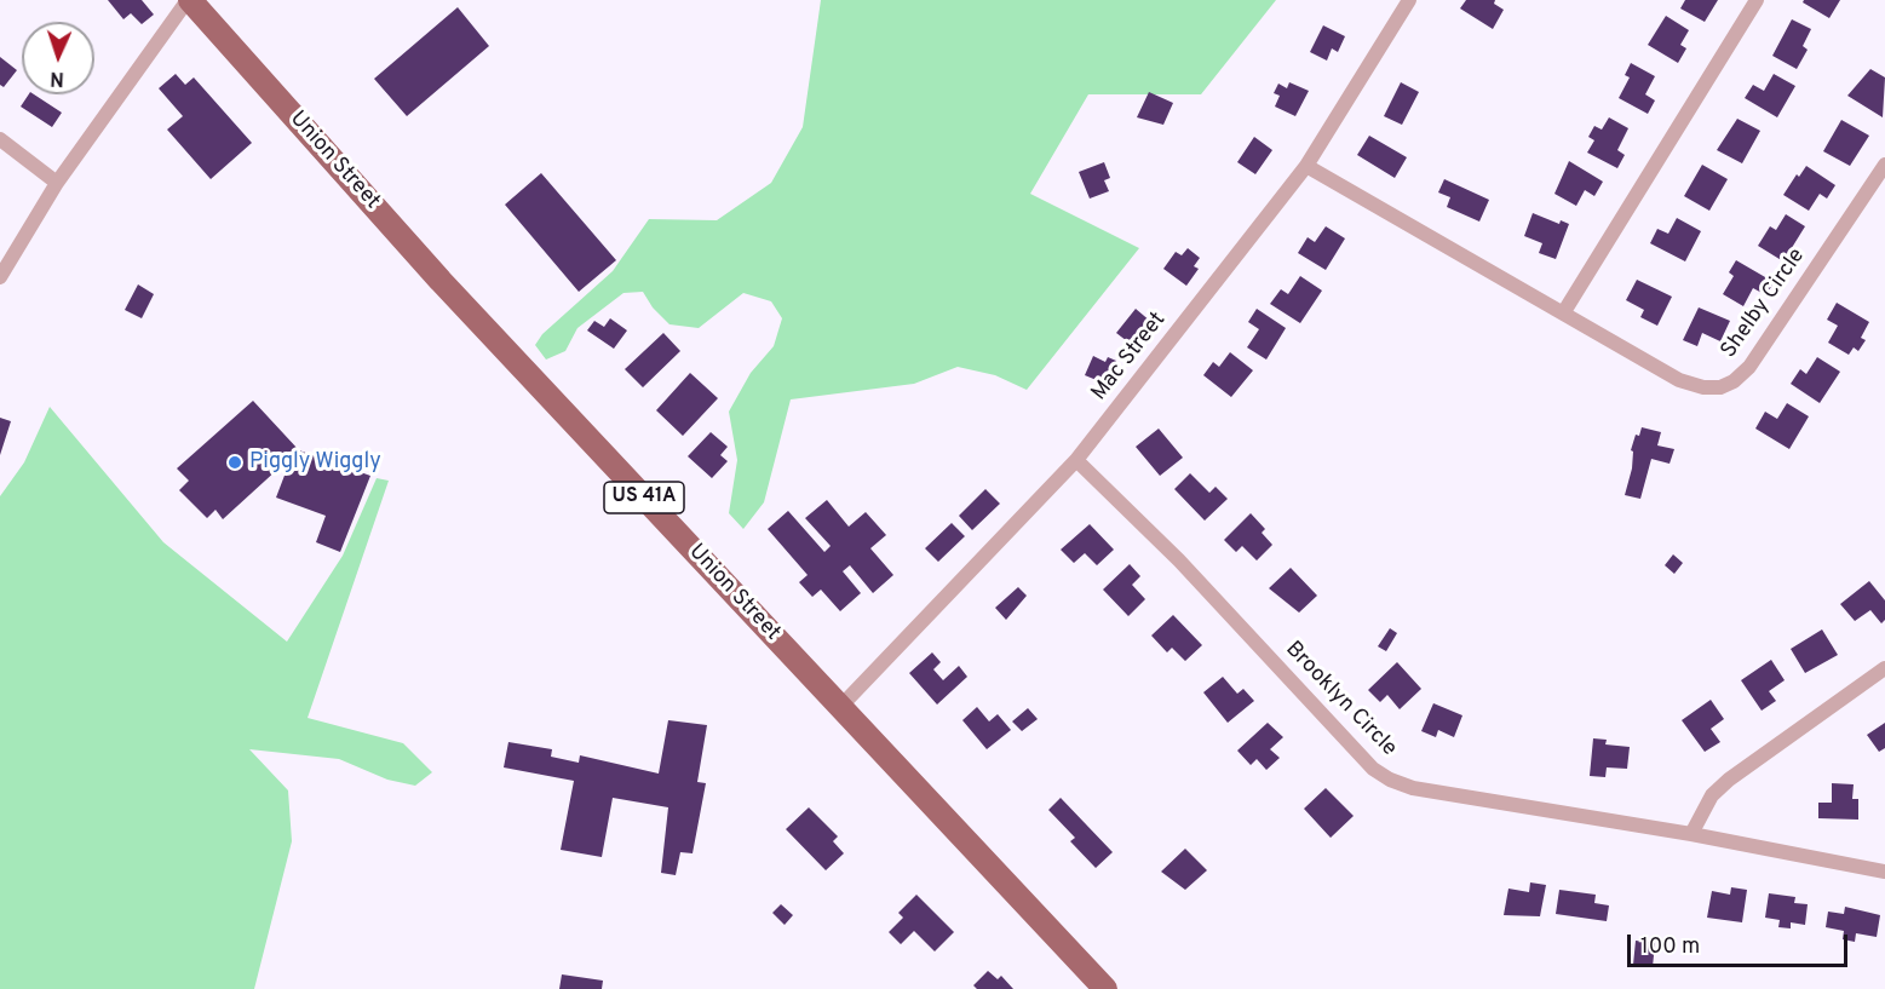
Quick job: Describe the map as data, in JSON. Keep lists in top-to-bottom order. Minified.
{"streets":{"main road":["Union Street","US 41A"],"street":["Shelby Circle","Mac Street","Brooklyn Circle"]},"crossings":[["Union Street","Mac Street"],["Shelby Circle","Mac Street"],["Mac Street","Brooklyn Circle"]],"places":["Piggly Wiggly"],"scale_bar":"100 m","north":"bottom"}
